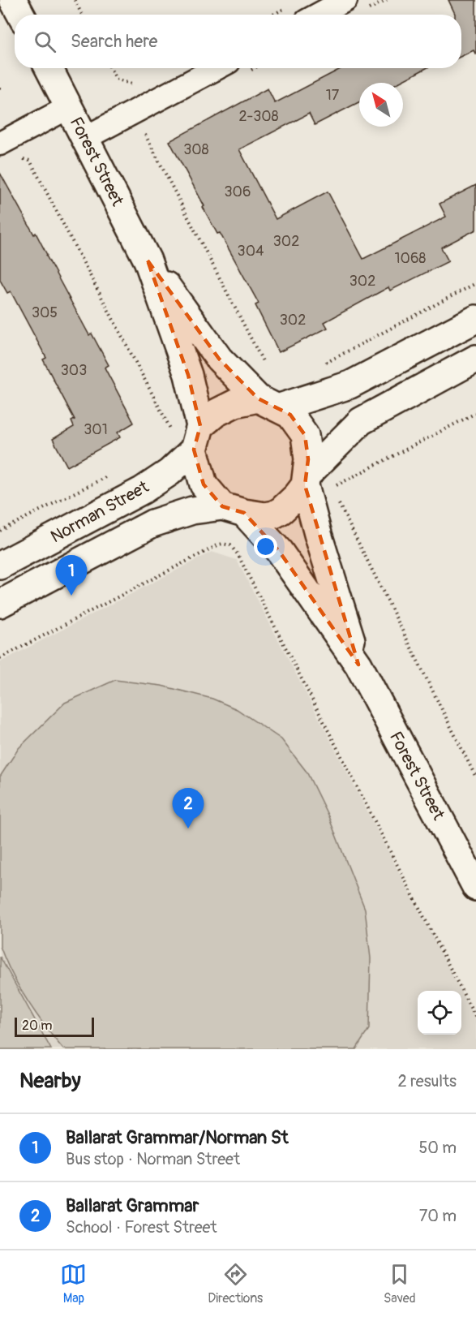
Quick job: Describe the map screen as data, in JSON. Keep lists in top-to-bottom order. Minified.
{"streets":{"street":["Forest Street","Norman Street"]},"crossings":[["Forest Street","Norman Street"]],"house_numbers":["17","2-308","308","306","302","304","1068","302","305","302","303","301"],"scale_bar":"20 m","north":"top left","page":{"search":"Search here","pins":["1","2"],"scale":"20 m","heading":["Nearby","2 results"],"list":[{"mark":"1","name":"Ballarat Grammar/Norman St","note":"Bus stop · Norman Street","value":"50 m"},{"mark":"2","name":"Ballarat Grammar","note":"School · Forest Street","value":"70 m"}],"nav":["Map","Directions","Saved"]}}
